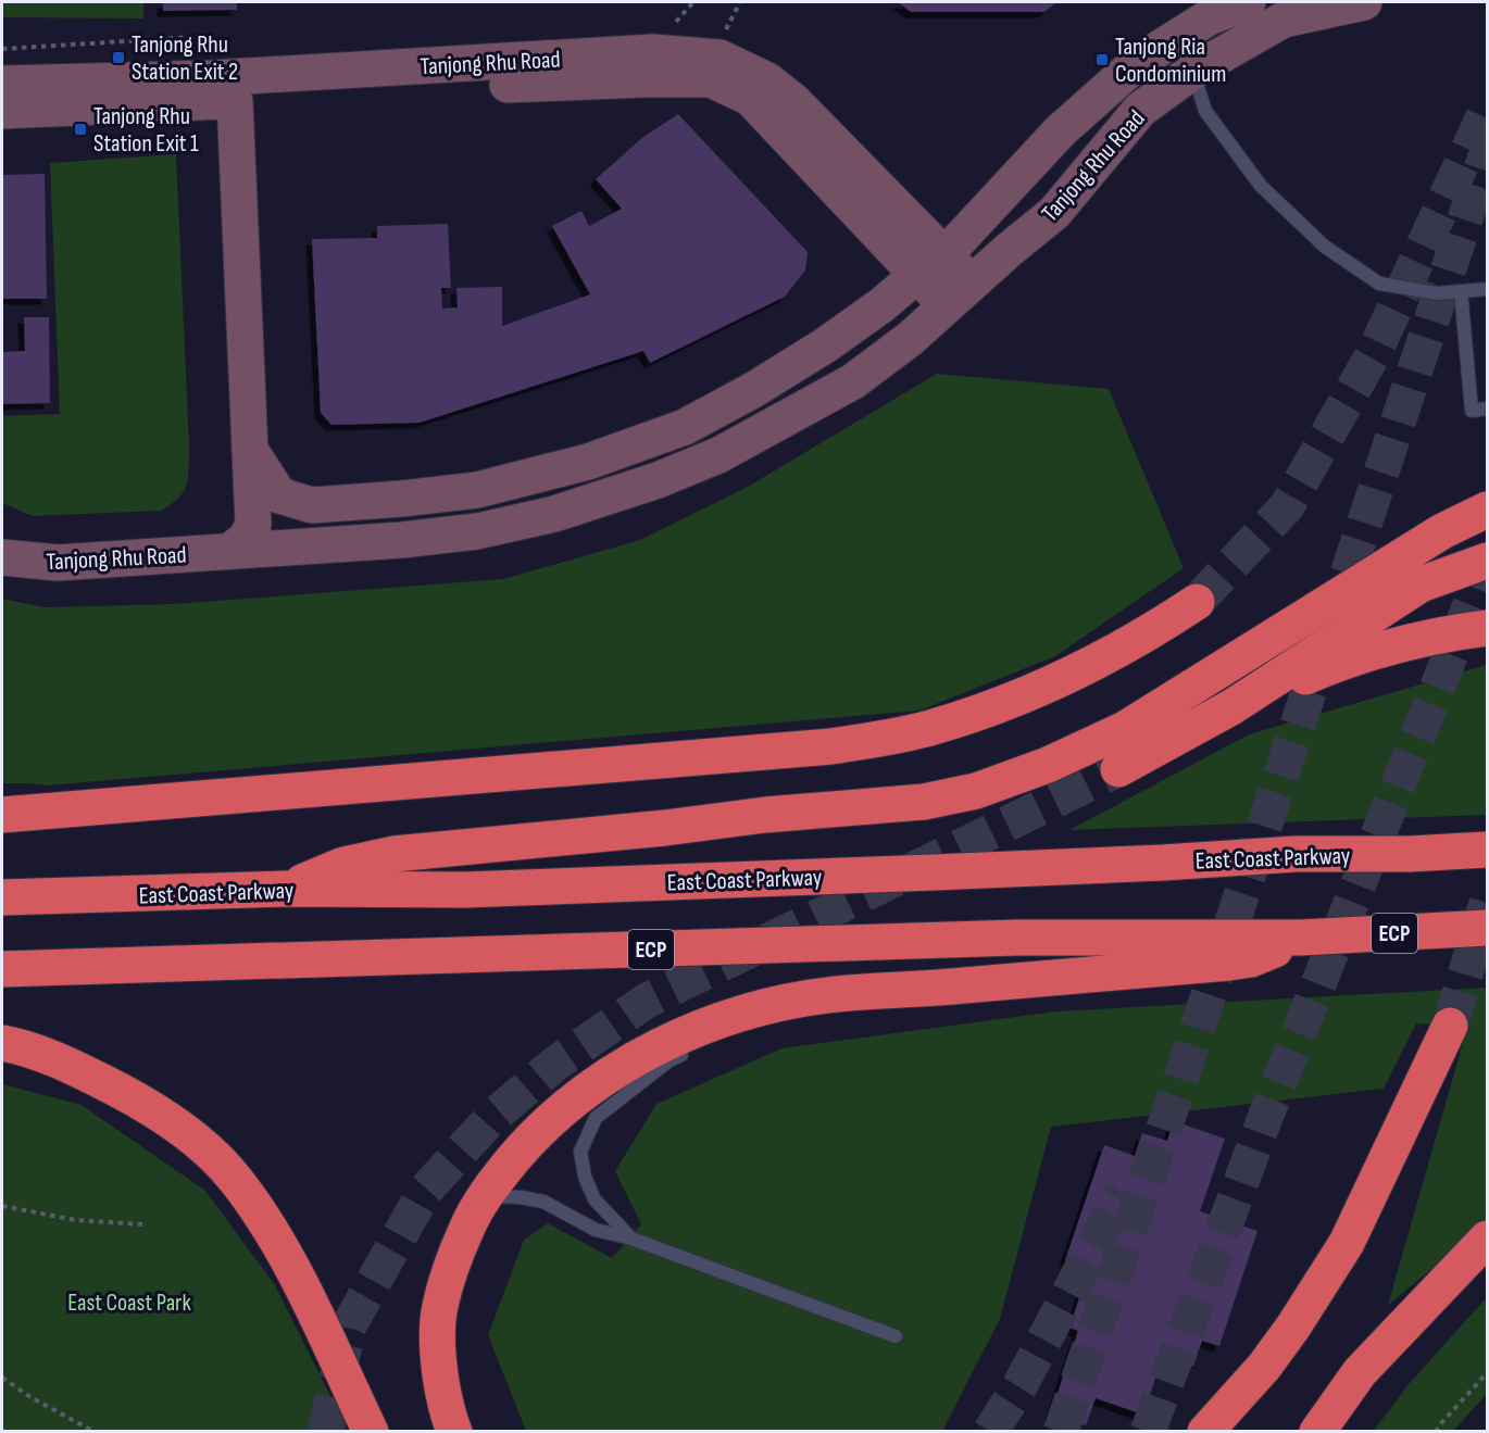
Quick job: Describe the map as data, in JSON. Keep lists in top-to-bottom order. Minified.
{"streets":{"highway":["East Coast Parkway","ECP"],"street":["Tanjong Rhu Road"]},"parks":["East Coast Park"],"places":{"transit":["Tanjong Rhu Station Exit 2","Tanjong Ria Condominium","Tanjong Rhu Station Exit 1"]}}
